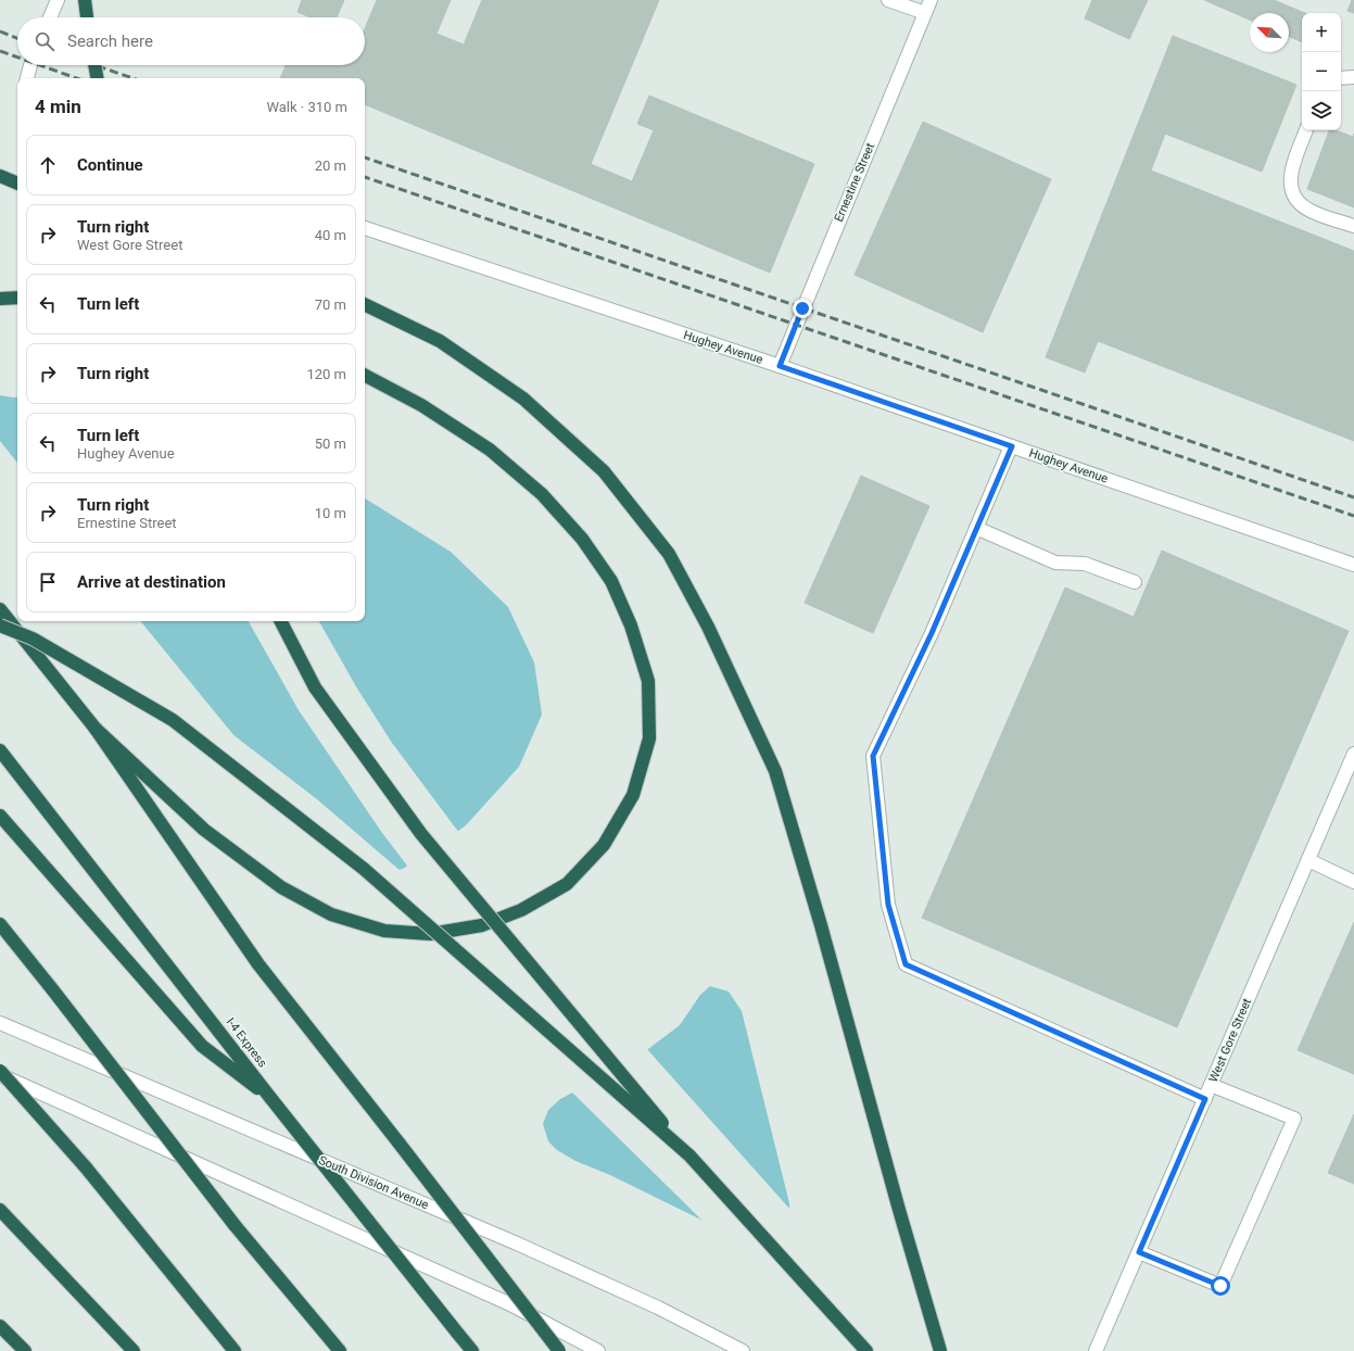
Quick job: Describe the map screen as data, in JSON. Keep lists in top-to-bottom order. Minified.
{"streets":{"highway":["I-4 Express"],"street":["Ernestine Street","Hughey Avenue","West Gore Street","South Division Avenue"]},"crossings":[["Ernestine Street","Hughey Avenue"]],"north":"top left","page":{"map_buttons":["+","−"],"search":"Search here","heading":["4 min","Walk · 310 m"],"list":[["Continue","20 m"],["Turn right","West Gore Street","40 m"],["Turn left","70 m"],["Turn right","120 m"],["Turn left","Hughey Avenue","50 m"],["Turn right","Ernestine Street","10 m"],"Arrive at destination"]}}
